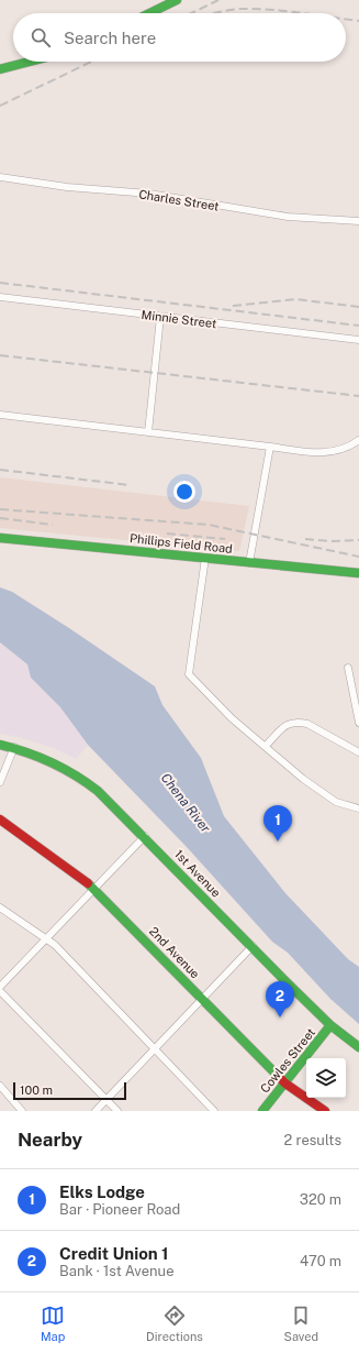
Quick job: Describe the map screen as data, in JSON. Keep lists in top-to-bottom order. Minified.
{"streets":{"main road":["Phillips Field Road","1st Avenue","2nd Avenue","Cowles Street"],"street":["Charles Street","Minnie Street"]},"crossings":[["1st Avenue","Cowles Street"],["2nd Avenue","Cowles Street"]],"water":["Chena River"],"scale_bar":"100 m","page":{"search":"Search here","pins":["1","2"],"scale":"100 m","heading":["Nearby","2 results"],"list":[{"mark":"1","name":"Elks Lodge","note":"Bar · Pioneer Road","value":"320 m"},{"mark":"2","name":"Credit Union 1","note":"Bank · 1st Avenue","value":"470 m"}],"nav":["Map","Directions","Saved"]}}
